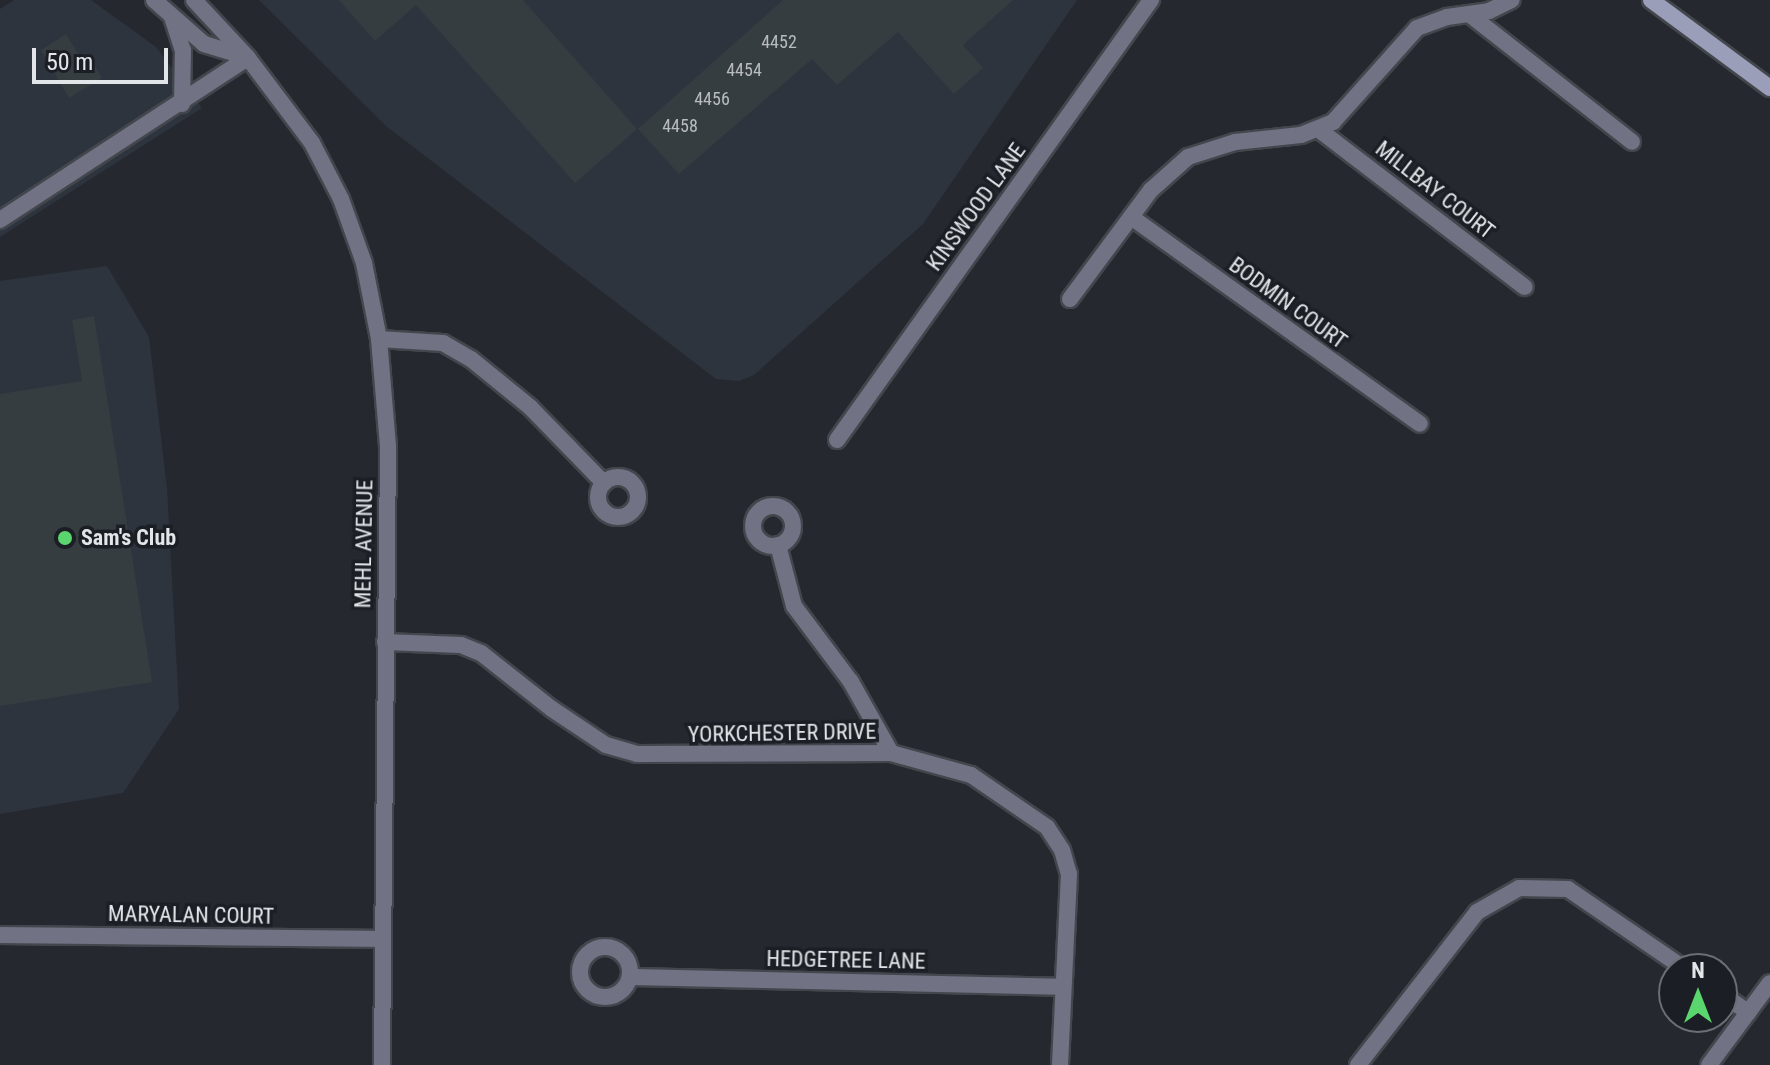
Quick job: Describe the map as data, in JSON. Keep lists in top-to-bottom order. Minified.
{"streets":{"street":["MILLBAY COURT","KINSWOOD LANE","BODMIN COURT","MEHL AVENUE","YORKCHESTER DRIVE","MARYALAN COURT","HEDGETREE LANE"]},"crossings":[["MEHL AVENUE","YORKCHESTER DRIVE"],["MEHL AVENUE","MARYALAN COURT"],["YORKCHESTER DRIVE","HEDGETREE LANE"]],"places":["Sam's Club"],"house_numbers":["4452","4454","4456","4458"],"scale_bar":"50 m","north":"top"}
